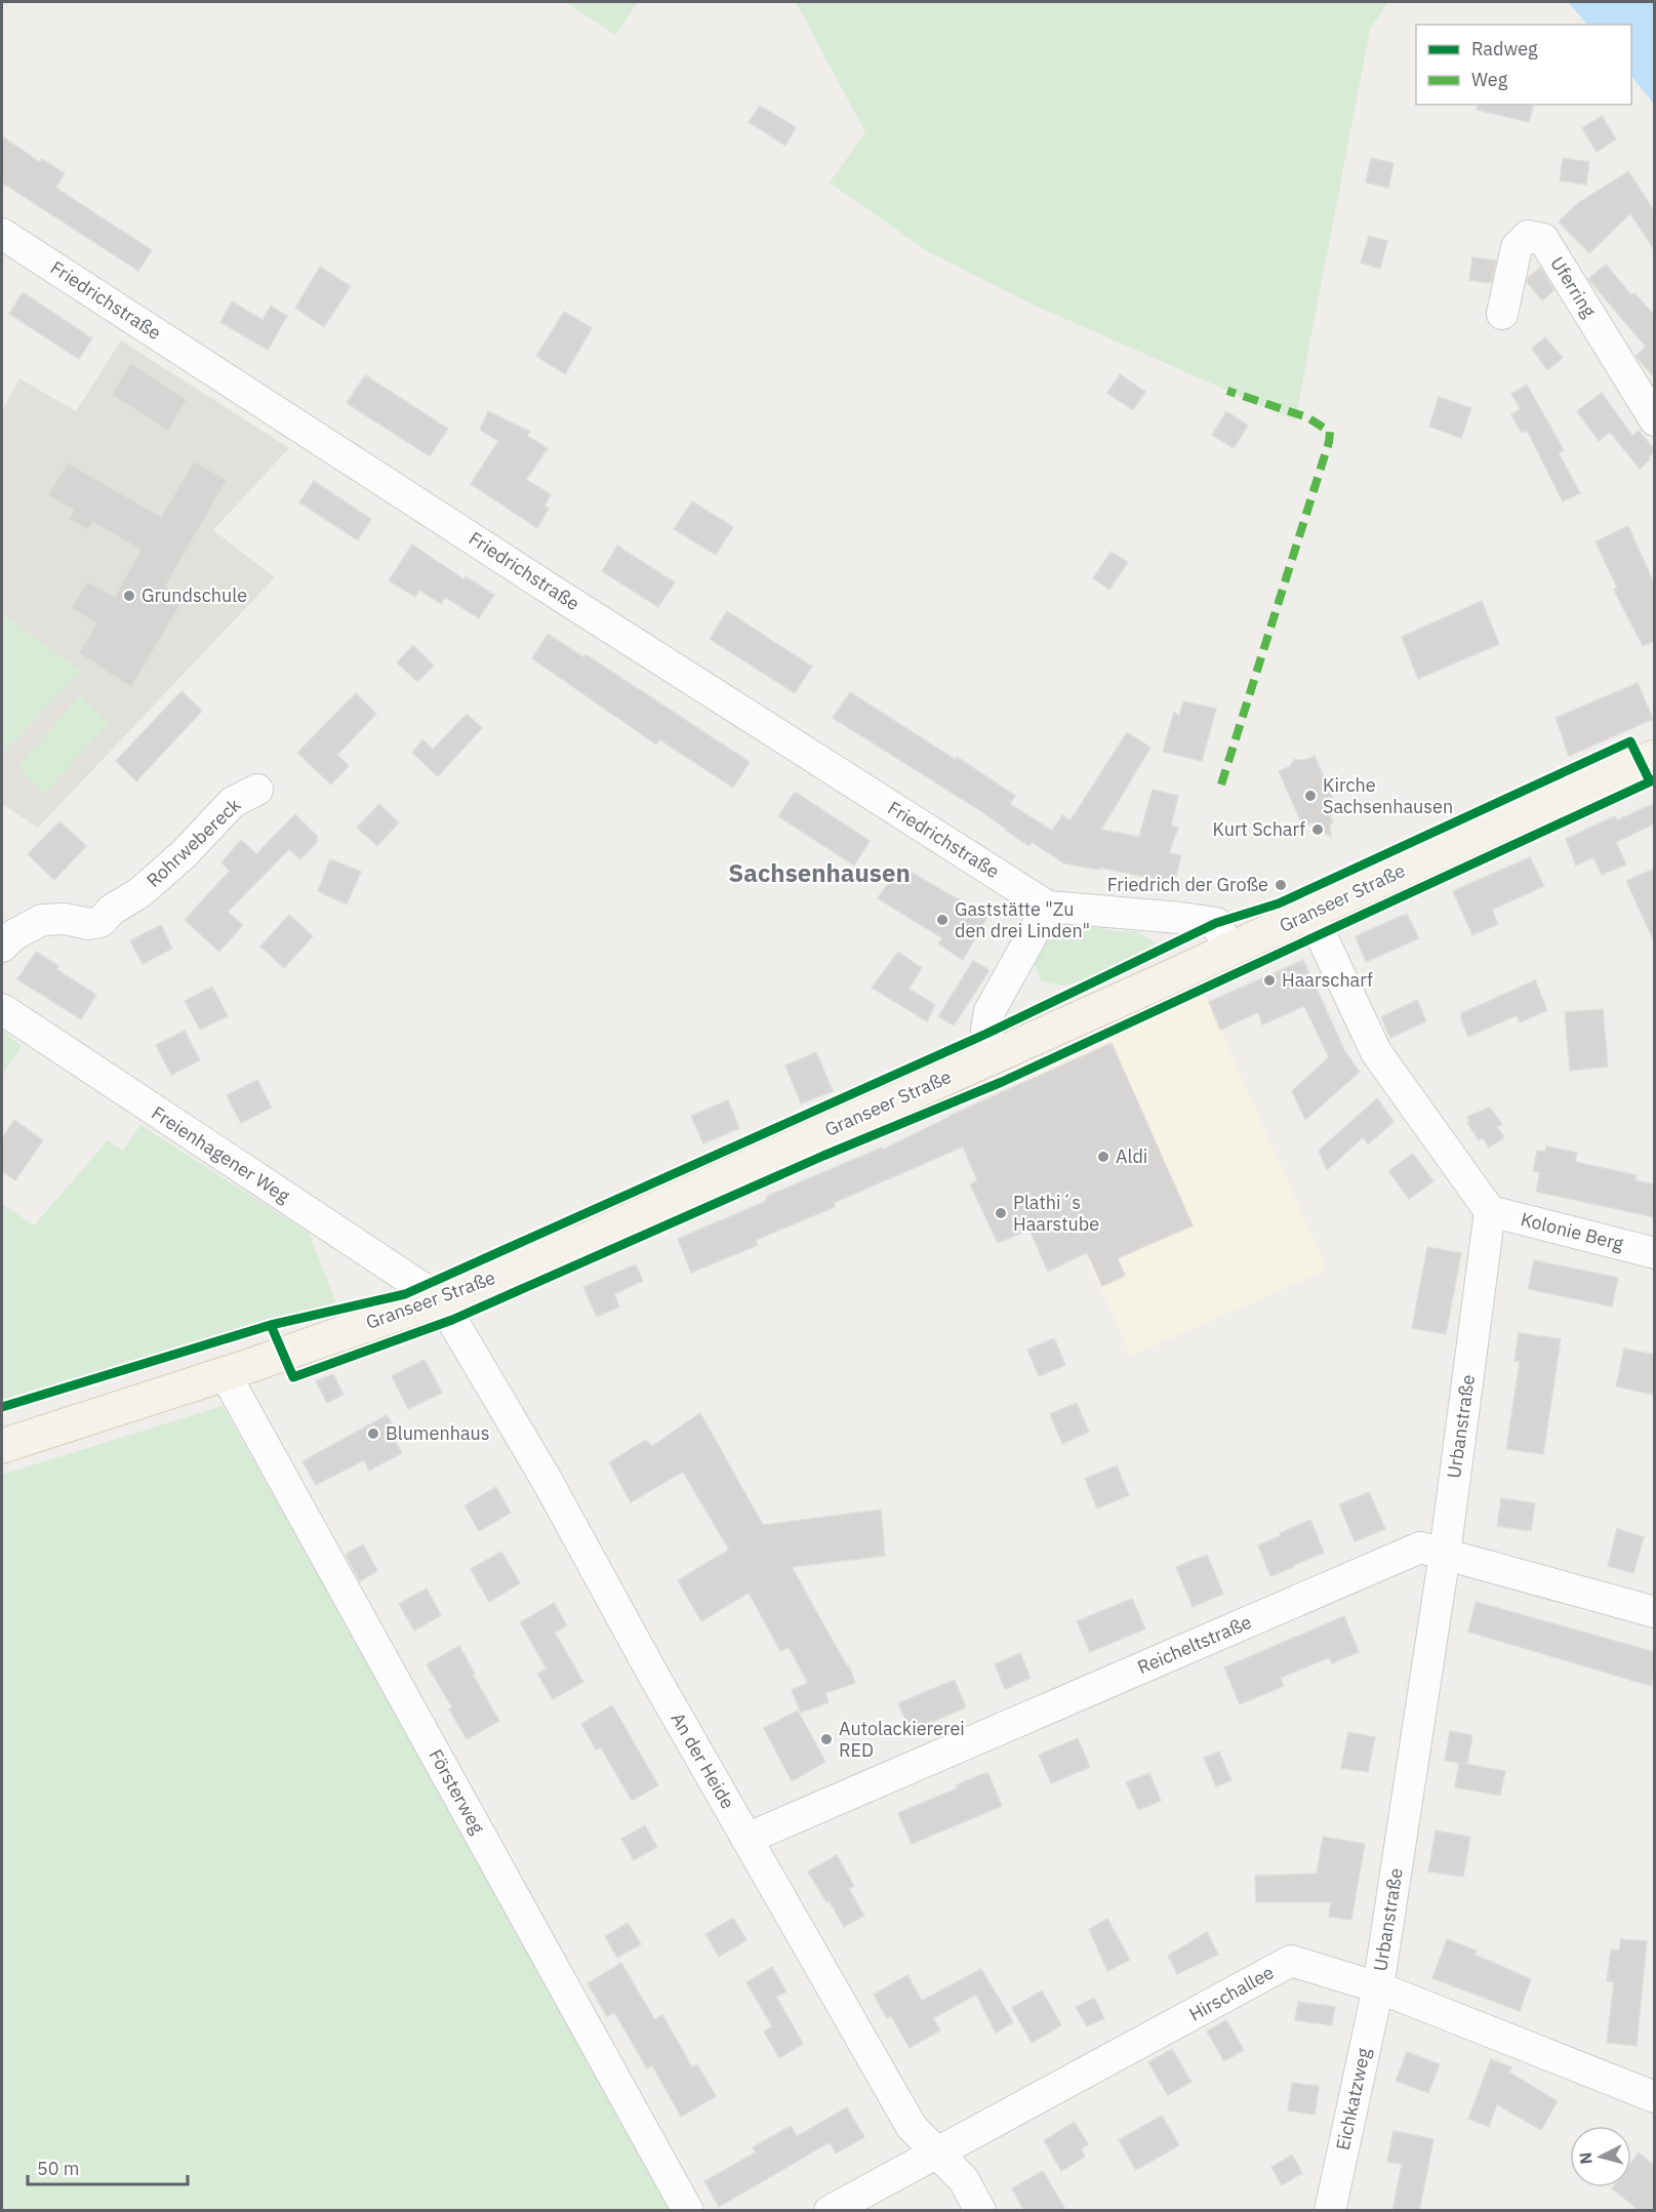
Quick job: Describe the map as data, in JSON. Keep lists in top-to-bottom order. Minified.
{"streets":{"main road":["Granseer Straße"],"street":["Uferring","Friedrichstraße","Rohrwebereck","Freienhagener Weg","Kolonie Berg","Urbanstraße","Reicheltstraße","An der Heide","Försterweg","Hirschallee","Eichkatzweg"]},"crossings":[["Friedrichstraße","Granseer Straße"],["Granseer Straße","Freienhagener Weg"],["Granseer Straße","An der Heide"],["Granseer Straße","Försterweg"],["Freienhagener Weg","An der Heide"],["Kolonie Berg","Urbanstraße"],["Urbanstraße","Reicheltstraße"],["Urbanstraße","Hirschallee"],["Urbanstraße","Eichkatzweg"],["Reicheltstraße","An der Heide"],["An der Heide","Hirschallee"],["Hirschallee","Eichkatzweg"]],"districts":["Sachsenhausen"],"places":["Grundschule","Kirche Sachsenhausen","Kurt Scharf","Friedrich der Große","Gaststätte \"Zu den drei Linden\"","Haarscharf","Aldi","Plathi´s Haarstube","Blumenhaus","Autolackiererei RED"],"legend":["Radweg","Weg"],"scale_bar":"50 m","north":"left"}
